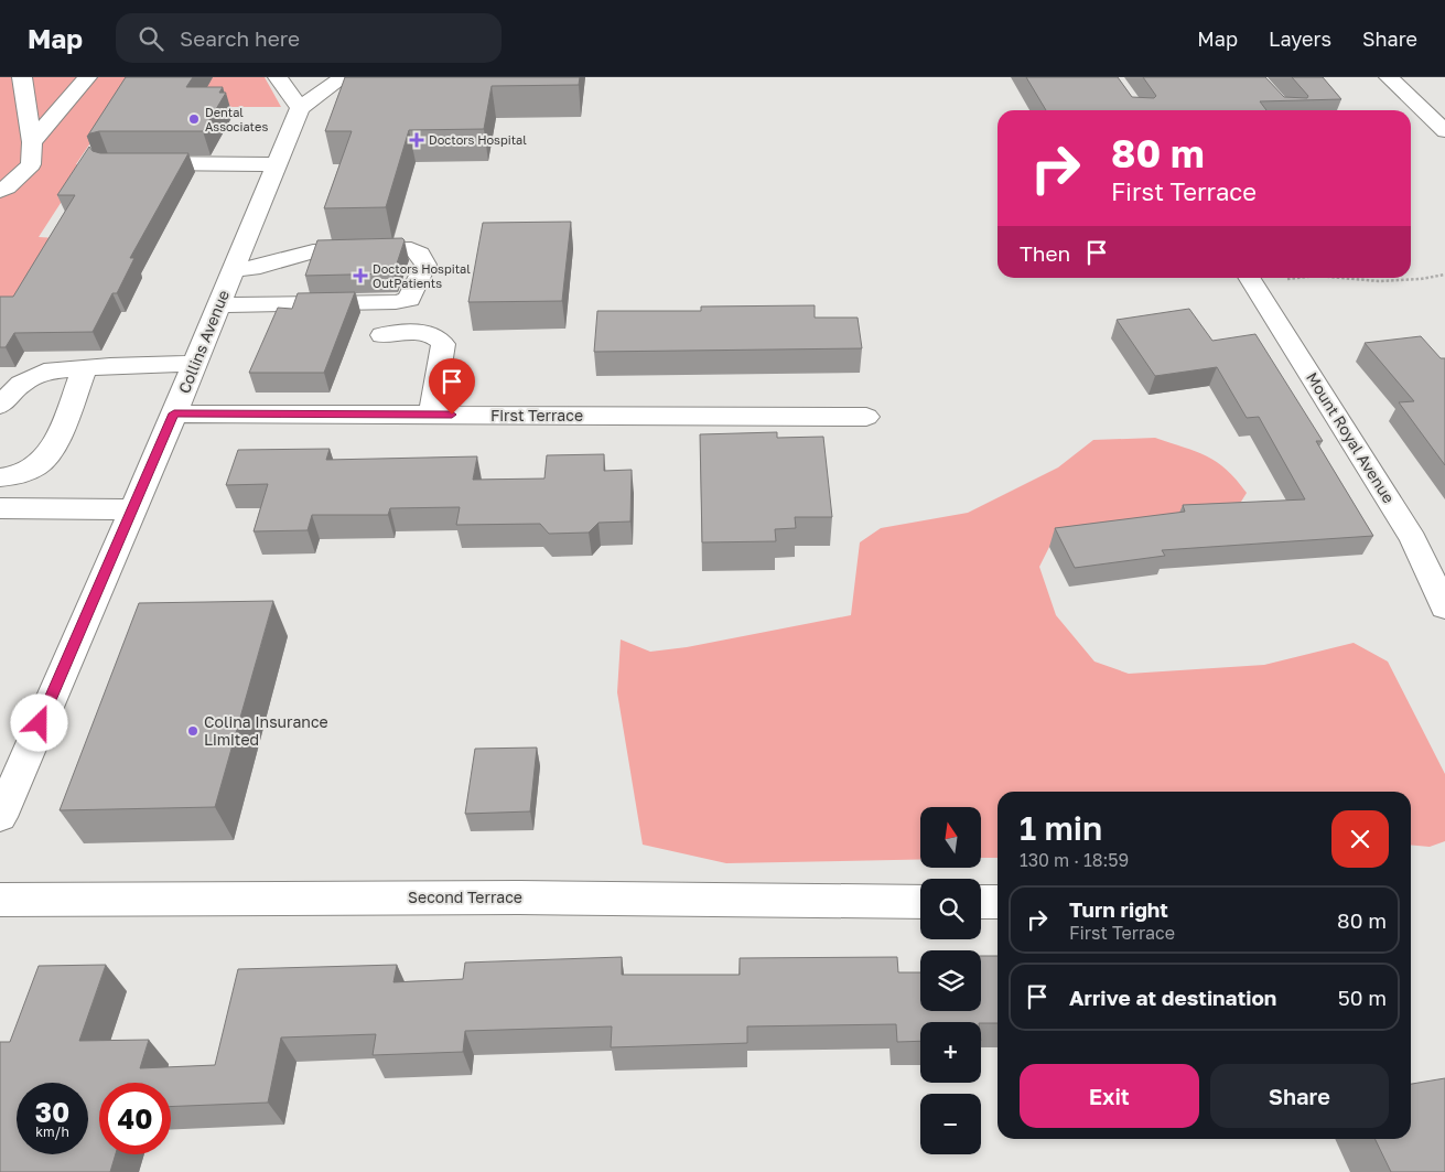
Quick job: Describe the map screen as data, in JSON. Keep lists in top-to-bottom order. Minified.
{"streets":{"street":["Collins Avenue","First Terrace","Mount Royal Avenue","Second Terrace"]},"crossings":[["Collins Avenue","First Terrace"]],"places":{"other":["Dental Associates","Colina Insurance Limited"],"health":["Doctors Hospital","Doctors Hospital OutPatients"]},"north":"top","page":{"header":"Map","search":"Search here","nav":["Map","Layers","Share"],"turn":["80 m","First Terrace"],"then":"Then","heading":["1 min","130 m · 18:59"],"map_buttons":["+","−"],"list":[{"name":"Turn right","note":"First Terrace","value":"80 m"},{"name":"Arrive at destination","value":"50 m"}],"buttons":["Exit","Share"],"speed":"30 km/h","limit":"40"}}
